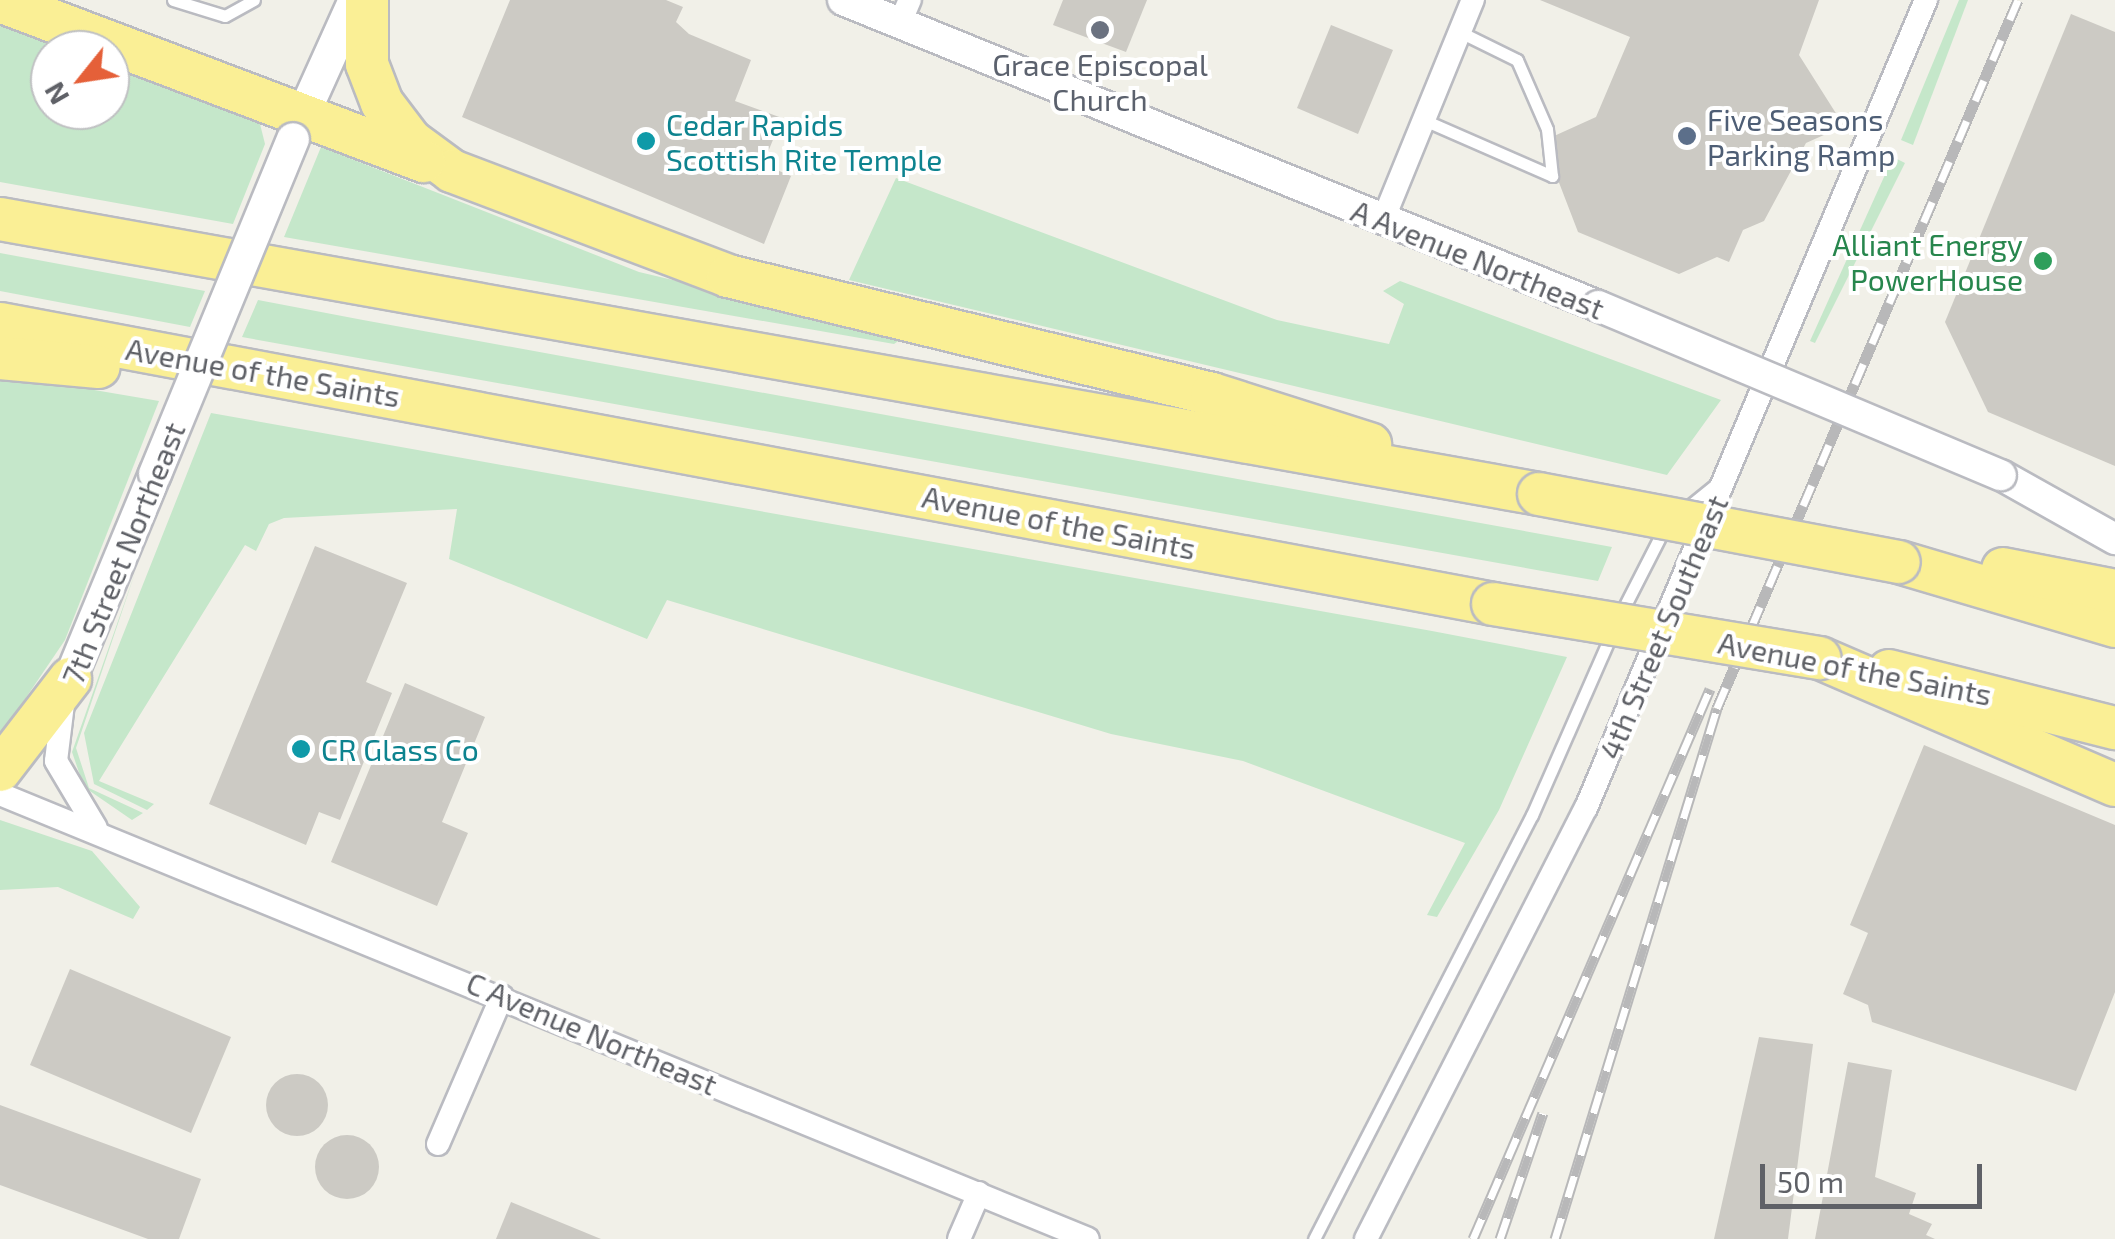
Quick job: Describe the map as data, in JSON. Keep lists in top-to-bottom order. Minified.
{"streets":{"highway":["Avenue of the Saints"],"main road":["7th Street Northeast"],"street":["A Avenue Northeast","4th Street Southeast","C Avenue Northeast"]},"crossings":[["7th Street Northeast","C Avenue Northeast"]],"places":["Grace Episcopal Church","Five Seasons Parking Ramp","Cedar Rapids Scottish Rite Temple","Alliant Energy PowerHouse","CR Glass Co"],"scale_bar":"50 m","north":"bottom left"}
